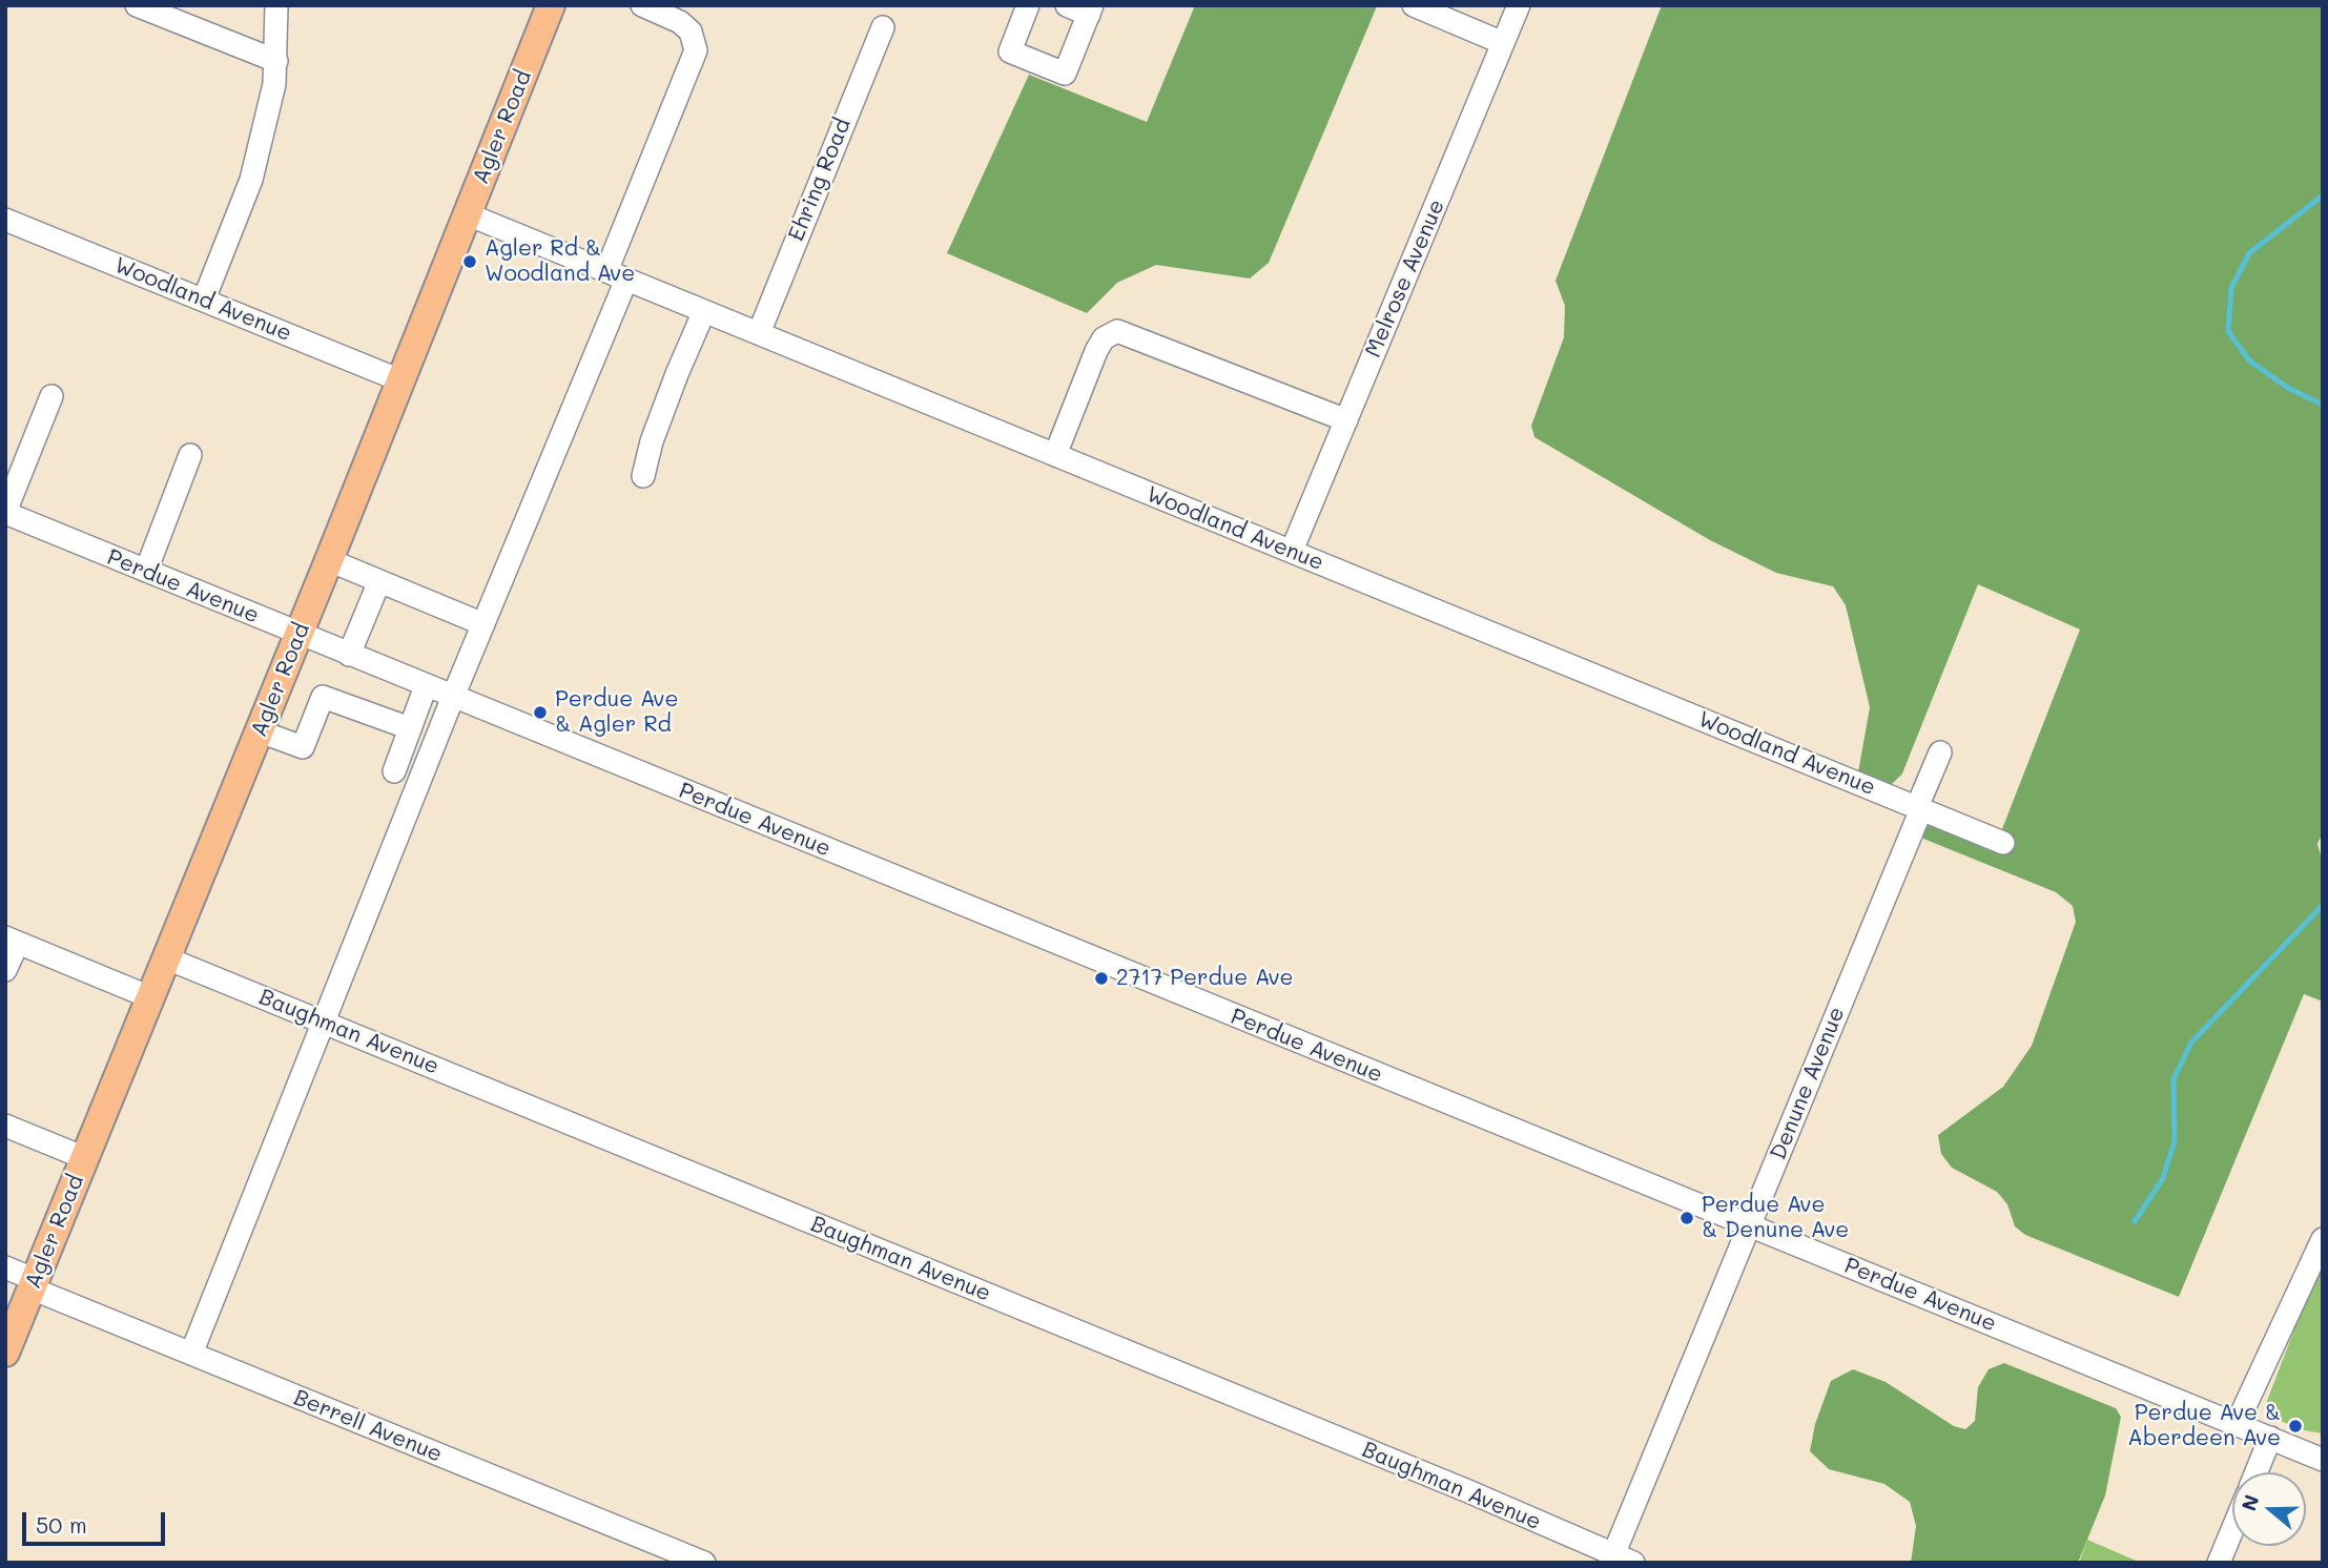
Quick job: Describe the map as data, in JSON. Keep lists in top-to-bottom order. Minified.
{"streets":{"main road":["Agler Road"],"street":["Ehring Road","Melrose Avenue","Woodland Avenue","Perdue Avenue","Baughman Avenue","Denune Avenue","Berrell Avenue"]},"crossings":[["Agler Road","Woodland Avenue"],["Agler Road","Perdue Avenue"],["Agler Road","Baughman Avenue"],["Agler Road","Berrell Avenue"],["Ehring Road","Woodland Avenue"],["Melrose Avenue","Woodland Avenue"],["Woodland Avenue","Denune Avenue"],["Perdue Avenue","Denune Avenue"],["Baughman Avenue","Denune Avenue"]],"places":["Agler Rd & Woodland Ave","Perdue Ave & Agler Rd","2717 Perdue Ave","Perdue Ave & Denune Ave","Perdue Ave & Aberdeen Ave"],"scale_bar":"50 m","north":"left"}
